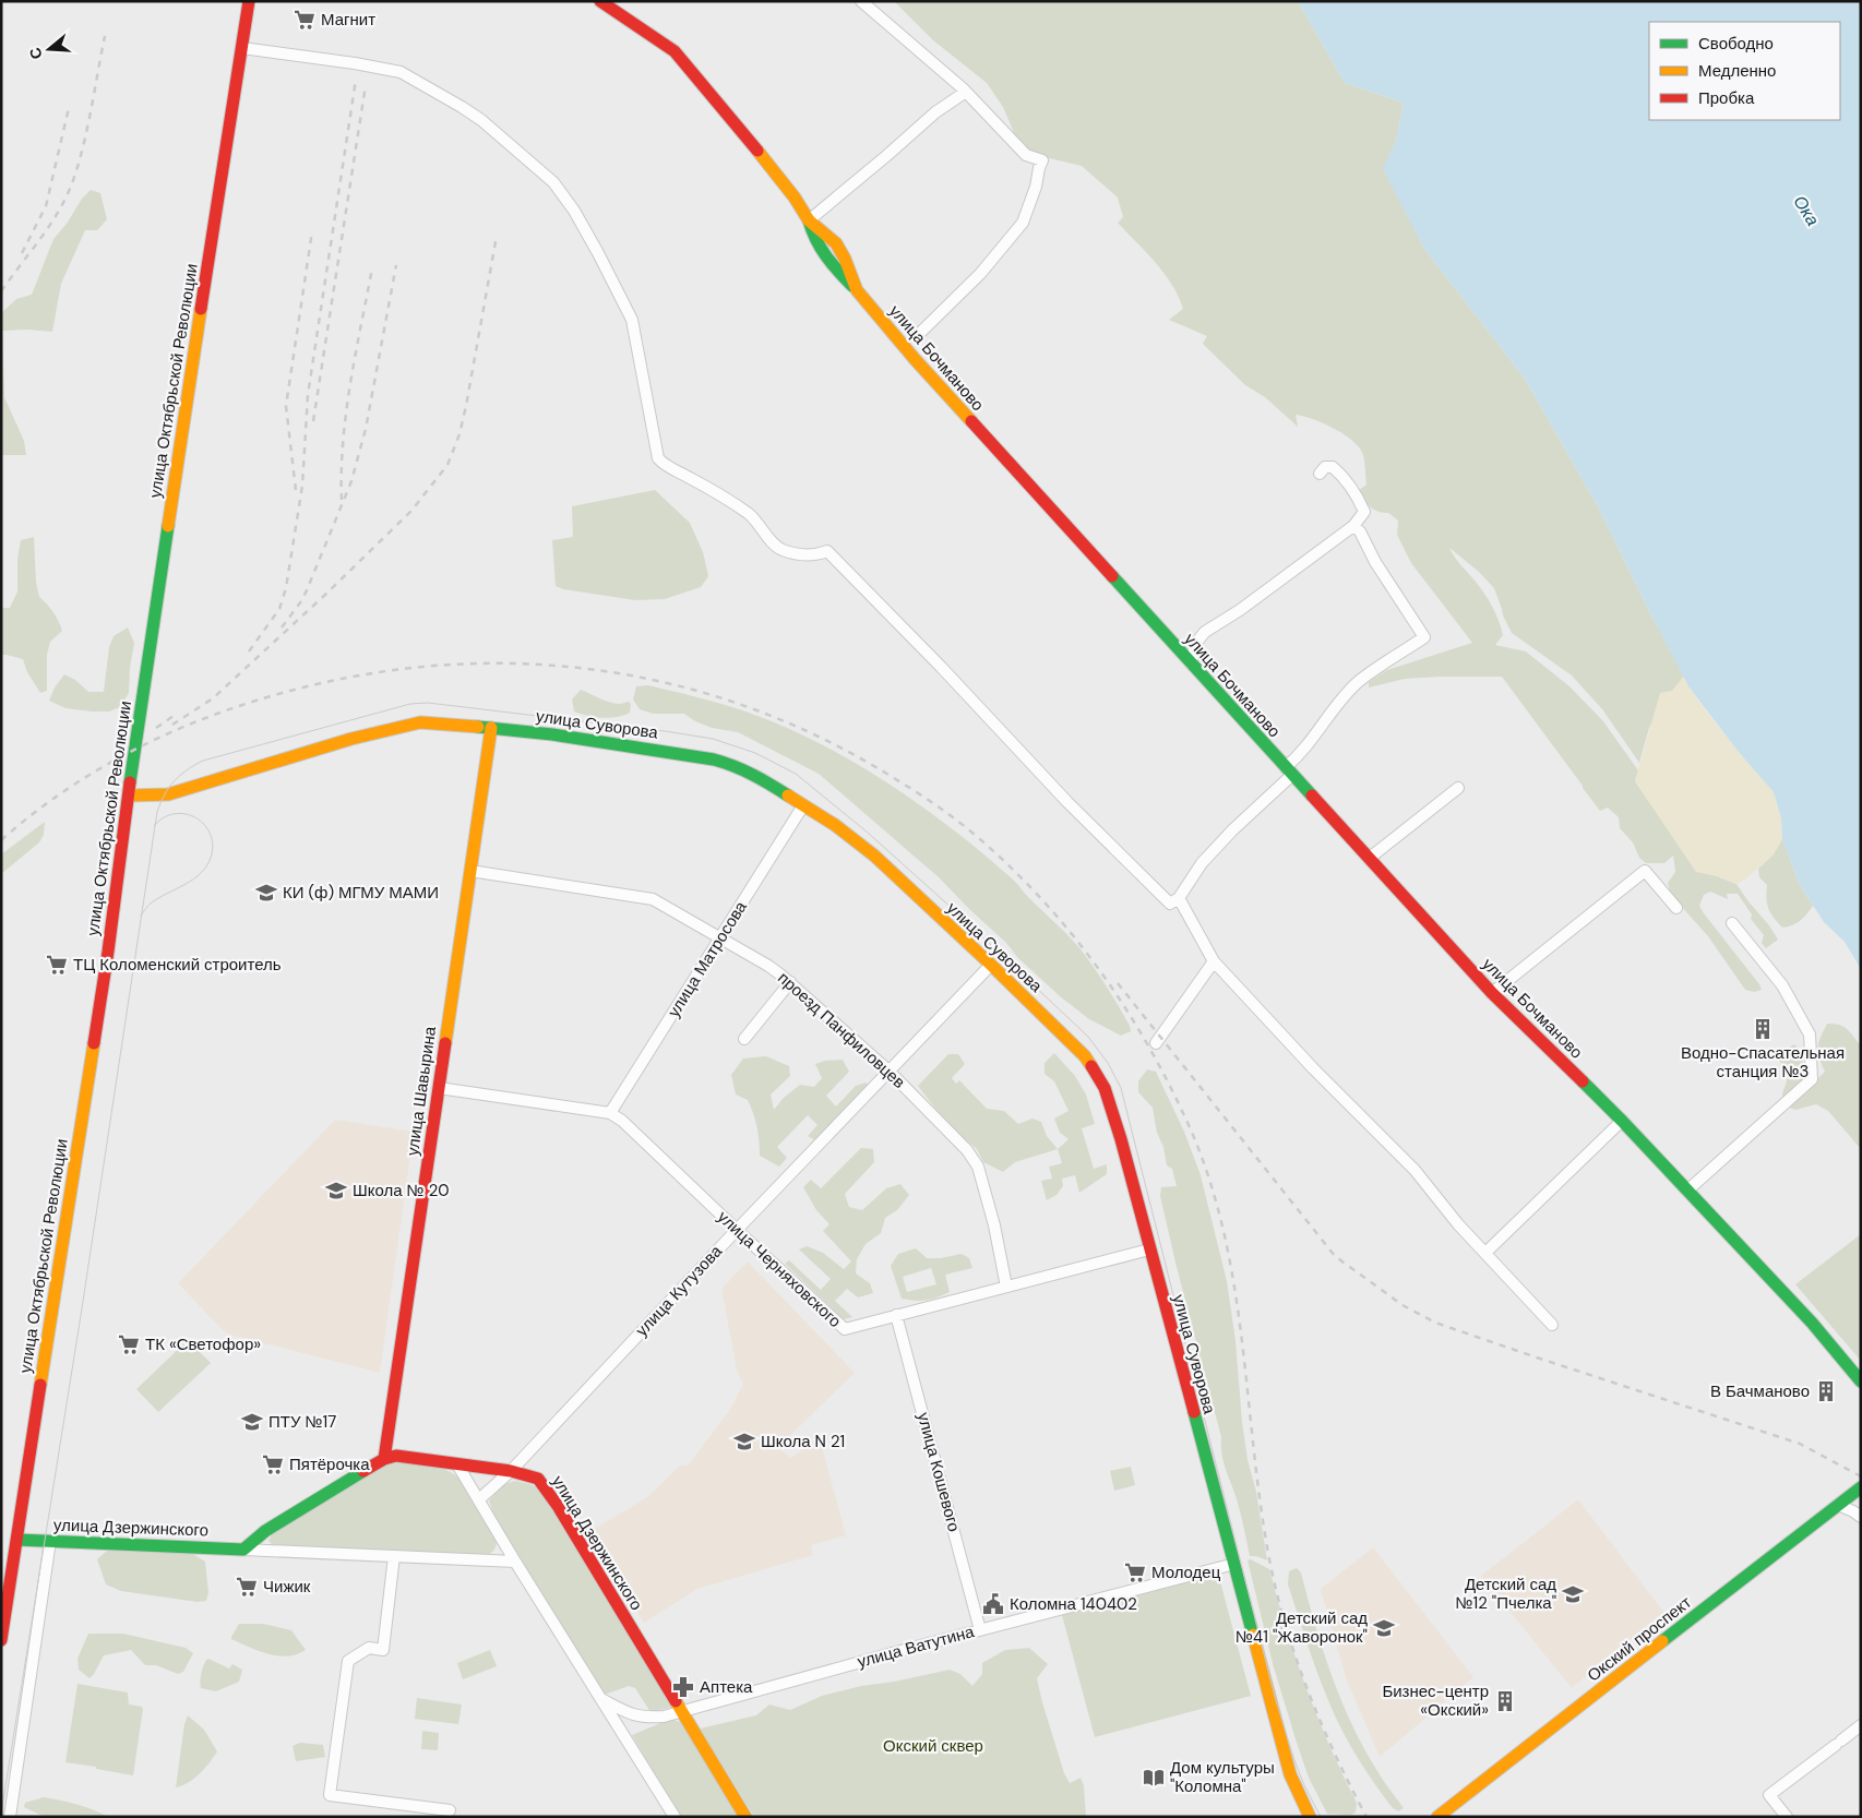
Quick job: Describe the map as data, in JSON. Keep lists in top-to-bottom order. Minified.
{"streets":{"main road":["улица Бочманово","улица Октябрьской Революции","улица Суворова","улица Шавырина","улица Дзержинского","Окский проспект"],"street":["улица Матросова","проезд Панфиловцев","улица Черняховского","улица Кутузова","улица Кошевого","улица Ватутина"]},"crossings":[["улица Октябрьской Революции","улица Суворова"],["улица Октябрьской Революции","улица Дзержинского"],["улица Суворова","улица Матросова"],["улица Суворова","улица Шавырина"],["улица Суворова","улица Черняховского"],["улица Суворова","улица Кутузова"],["улица Суворова","улица Ватутина"],["улица Матросова","проезд Панфиловцев"],["улица Матросова","улица Черняховского"],["проезд Панфиловцев","улица Шавырина"],["проезд Панфиловцев","улица Черняховского"],["проезд Панфиловцев","улица Кутузова"],["улица Шавырина","улица Черняховского"],["улица Шавырина","улица Дзержинского"],["улица Черняховского","улица Кутузова"],["улица Черняховского","улица Кошевого"],["улица Кутузова","улица Дзержинского"],["улица Кошевого","улица Ватутина"],["улица Дзержинского","улица Ватутина"]],"water":["Ока"],"parks":["Окский сквер"],"places":{"supermarket":["Магнит","ТЦ Коломенский строитель","ТК «Светофор»","Пятёрочка","Молодец","Чижик"],"school or university":["КИ (ф) МГМУ МАМИ","Школа № 20","ПТУ №17","Школа N 21","Детский сад №12 \"Пчелка\"","Детский сад №41 \"Жаворонок\""],"building":["Водно-Спасательная станция №3","В Бачманово","Бизнес-центр «Окский»"],"public building":["Коломна 140402"],"pharmacy":["Аптека"],"library":["Дом культуры \"Коломна\""]},"legend":["Свободно","Медленно","Пробка"],"north":"left"}
